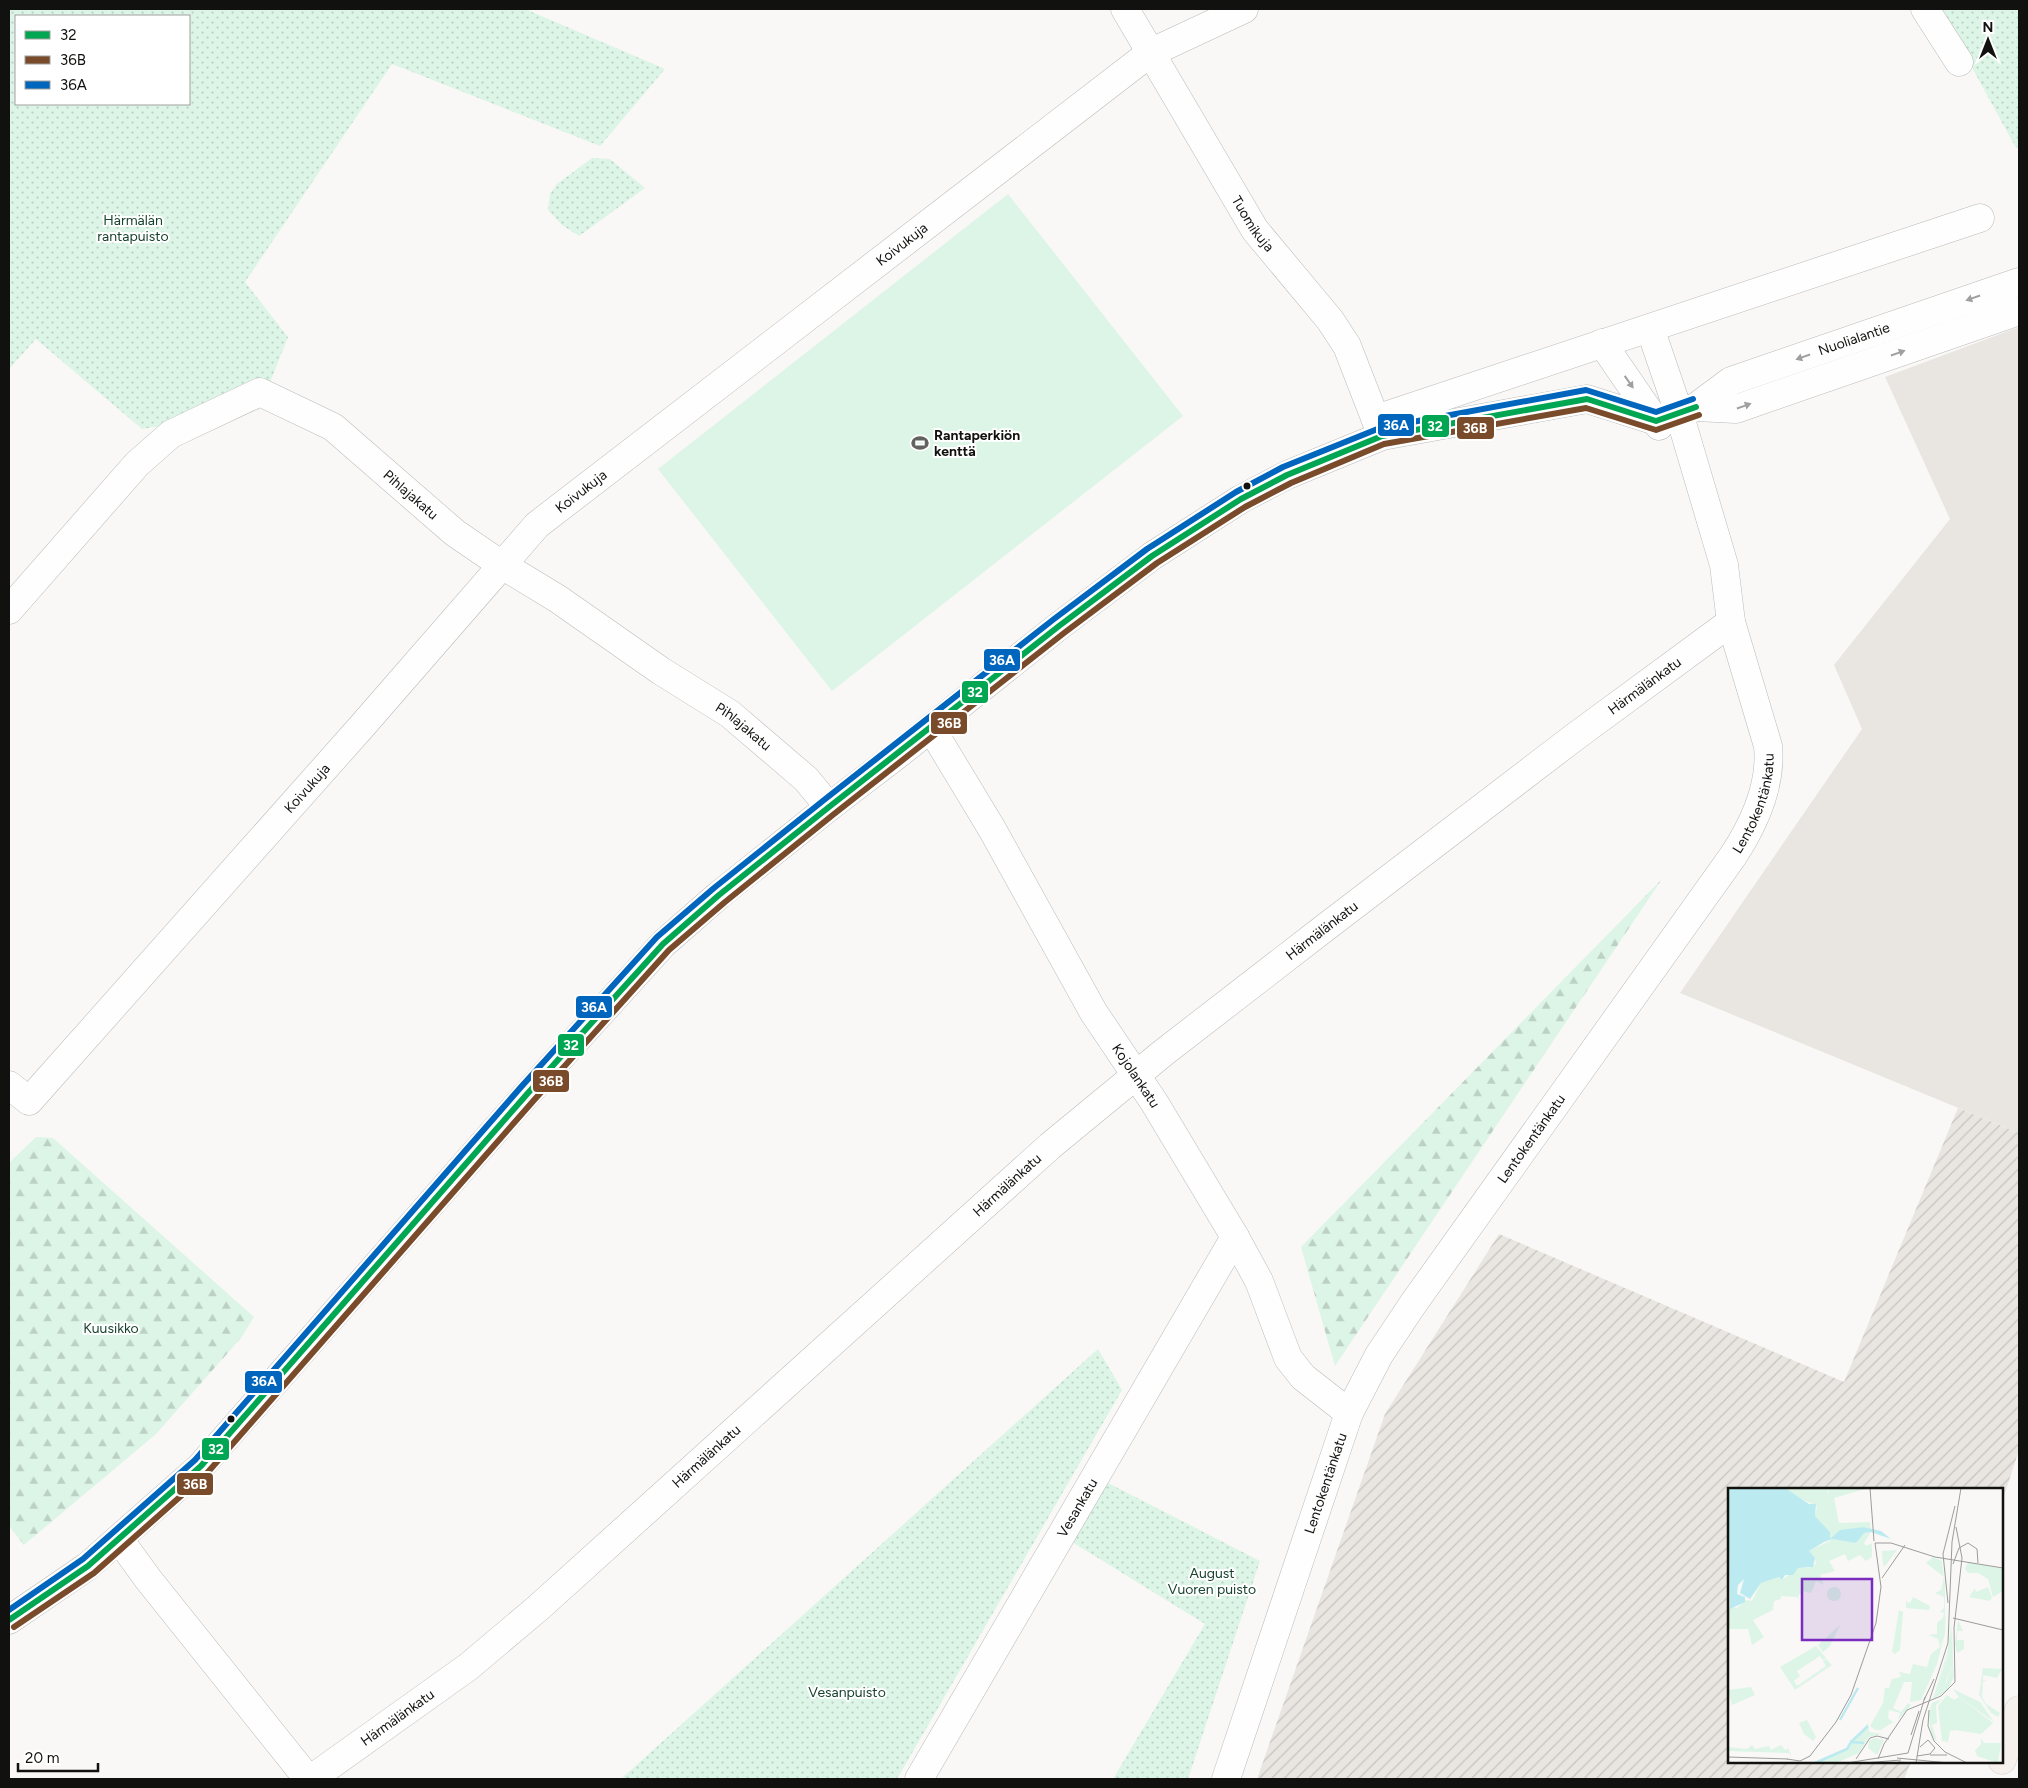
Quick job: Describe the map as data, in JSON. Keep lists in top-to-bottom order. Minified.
{"streets":{"street":["Tuomikuja","Koivukuja","Nuolialantie","Pihlajakatu","Härmälänkatu","Lentokentänkatu","Kojolankatu","Vesankatu"]},"crossings":[["Tuomikuja","Koivukuja"],["Tuomikuja","Nuolialantie"],["Koivukuja","Pihlajakatu"],["Nuolialantie","Pihlajakatu"],["Nuolialantie","Lentokentänkatu"],["Nuolialantie","Kojolankatu"],["Härmälänkatu","Lentokentänkatu"],["Härmälänkatu","Kojolankatu"],["Lentokentänkatu","Kojolankatu"],["Kojolankatu","Vesankatu"]],"parks":["Härmälän rantapuisto","Kuusikko","August Vuoren puisto","Vesanpuisto"],"places":{"sports":["Rantaperkiön kenttä"]},"lines":["transit line 36A","transit line 32","transit line 36B"],"legend":["32","36B","36A"],"scale_bar":"20 m","north":"top"}
